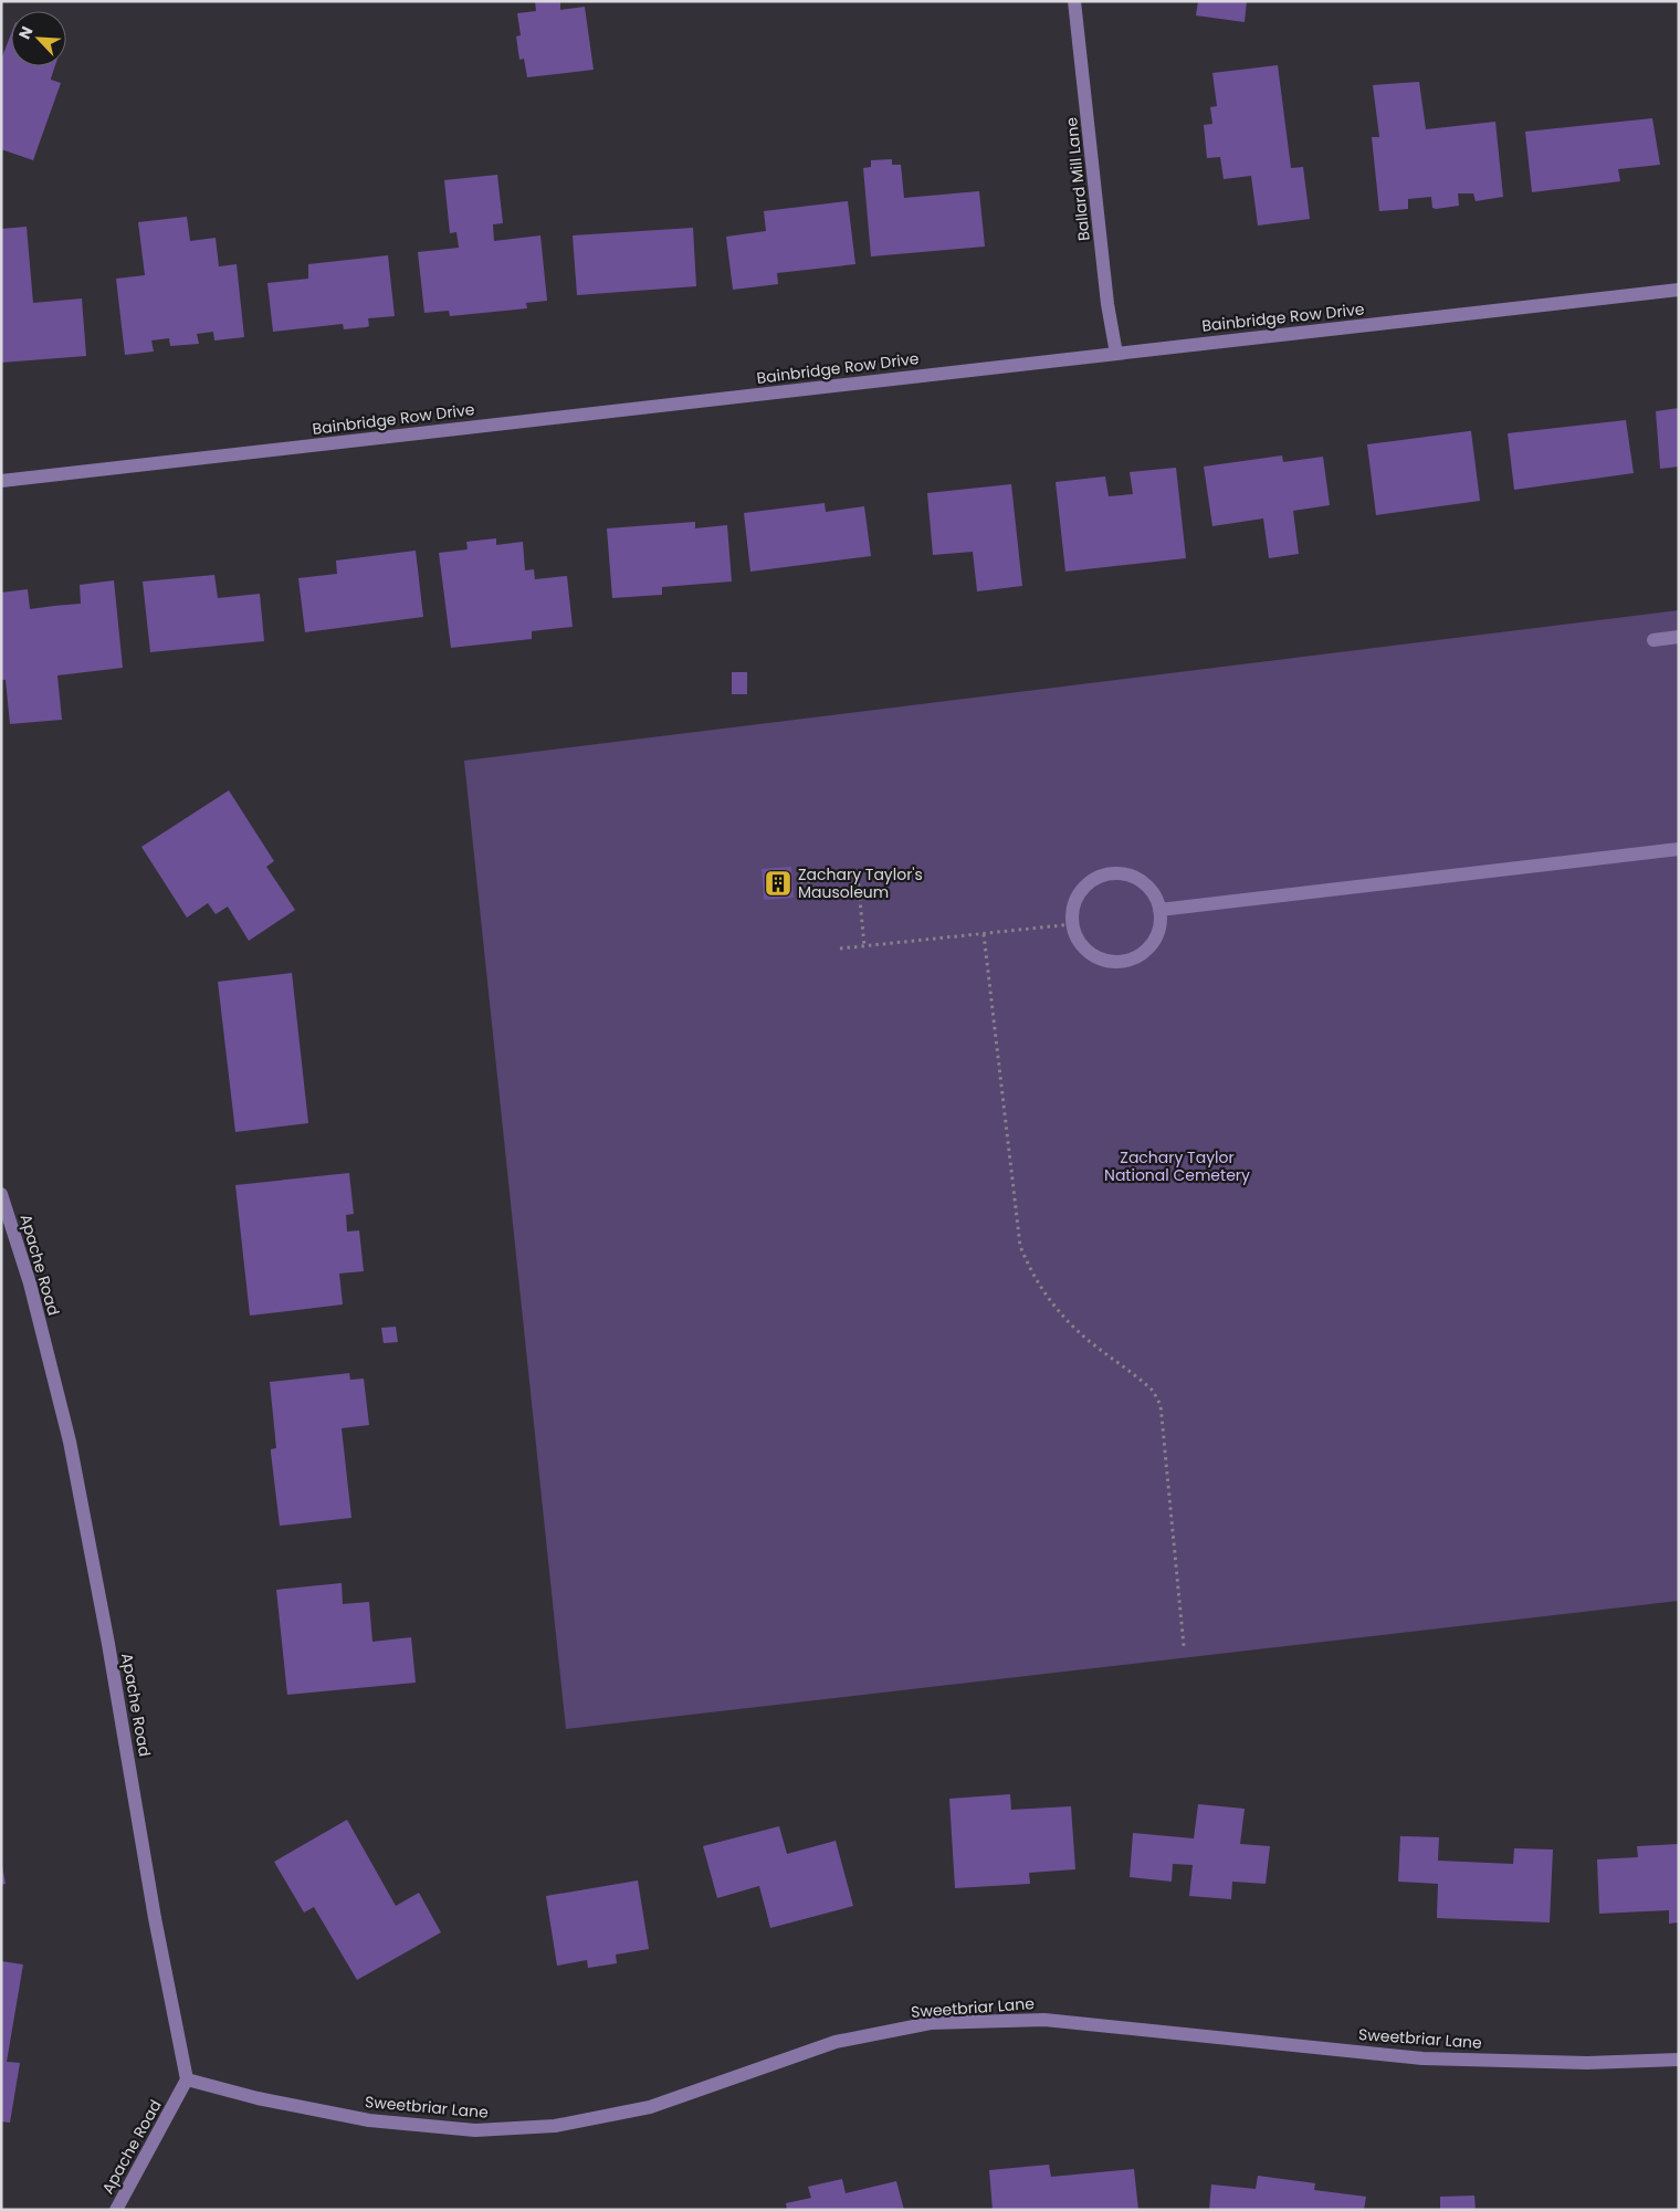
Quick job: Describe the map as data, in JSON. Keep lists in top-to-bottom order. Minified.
{"streets":{"street":["Ballard Mill Lane","Bainbridge Row Drive","Apache Road","Sweetbriar Lane"]},"crossings":[["Ballard Mill Lane","Bainbridge Row Drive"],["Apache Road","Sweetbriar Lane"]],"parks":["Zachary Taylor National Cemetery"],"places":{"building":["Zachary Taylor's Mausoleum"]},"north":"top left"}
